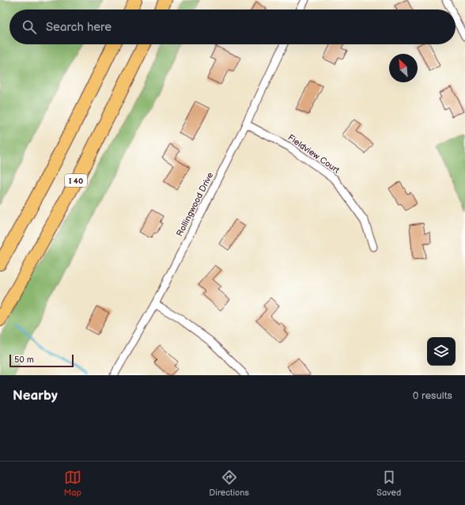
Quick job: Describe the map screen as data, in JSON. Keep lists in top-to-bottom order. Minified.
{"streets":{"highway":["I 40"],"street":["Fieldview Court","Rollingwood Drive"]},"crossings":[["Fieldview Court","Rollingwood Drive"]],"scale_bar":"50 m","north":"top left","page":{"search":"Search here","scale":"50 m","heading":["Nearby","0 results"],"nav":["Map","Directions","Saved"]}}
